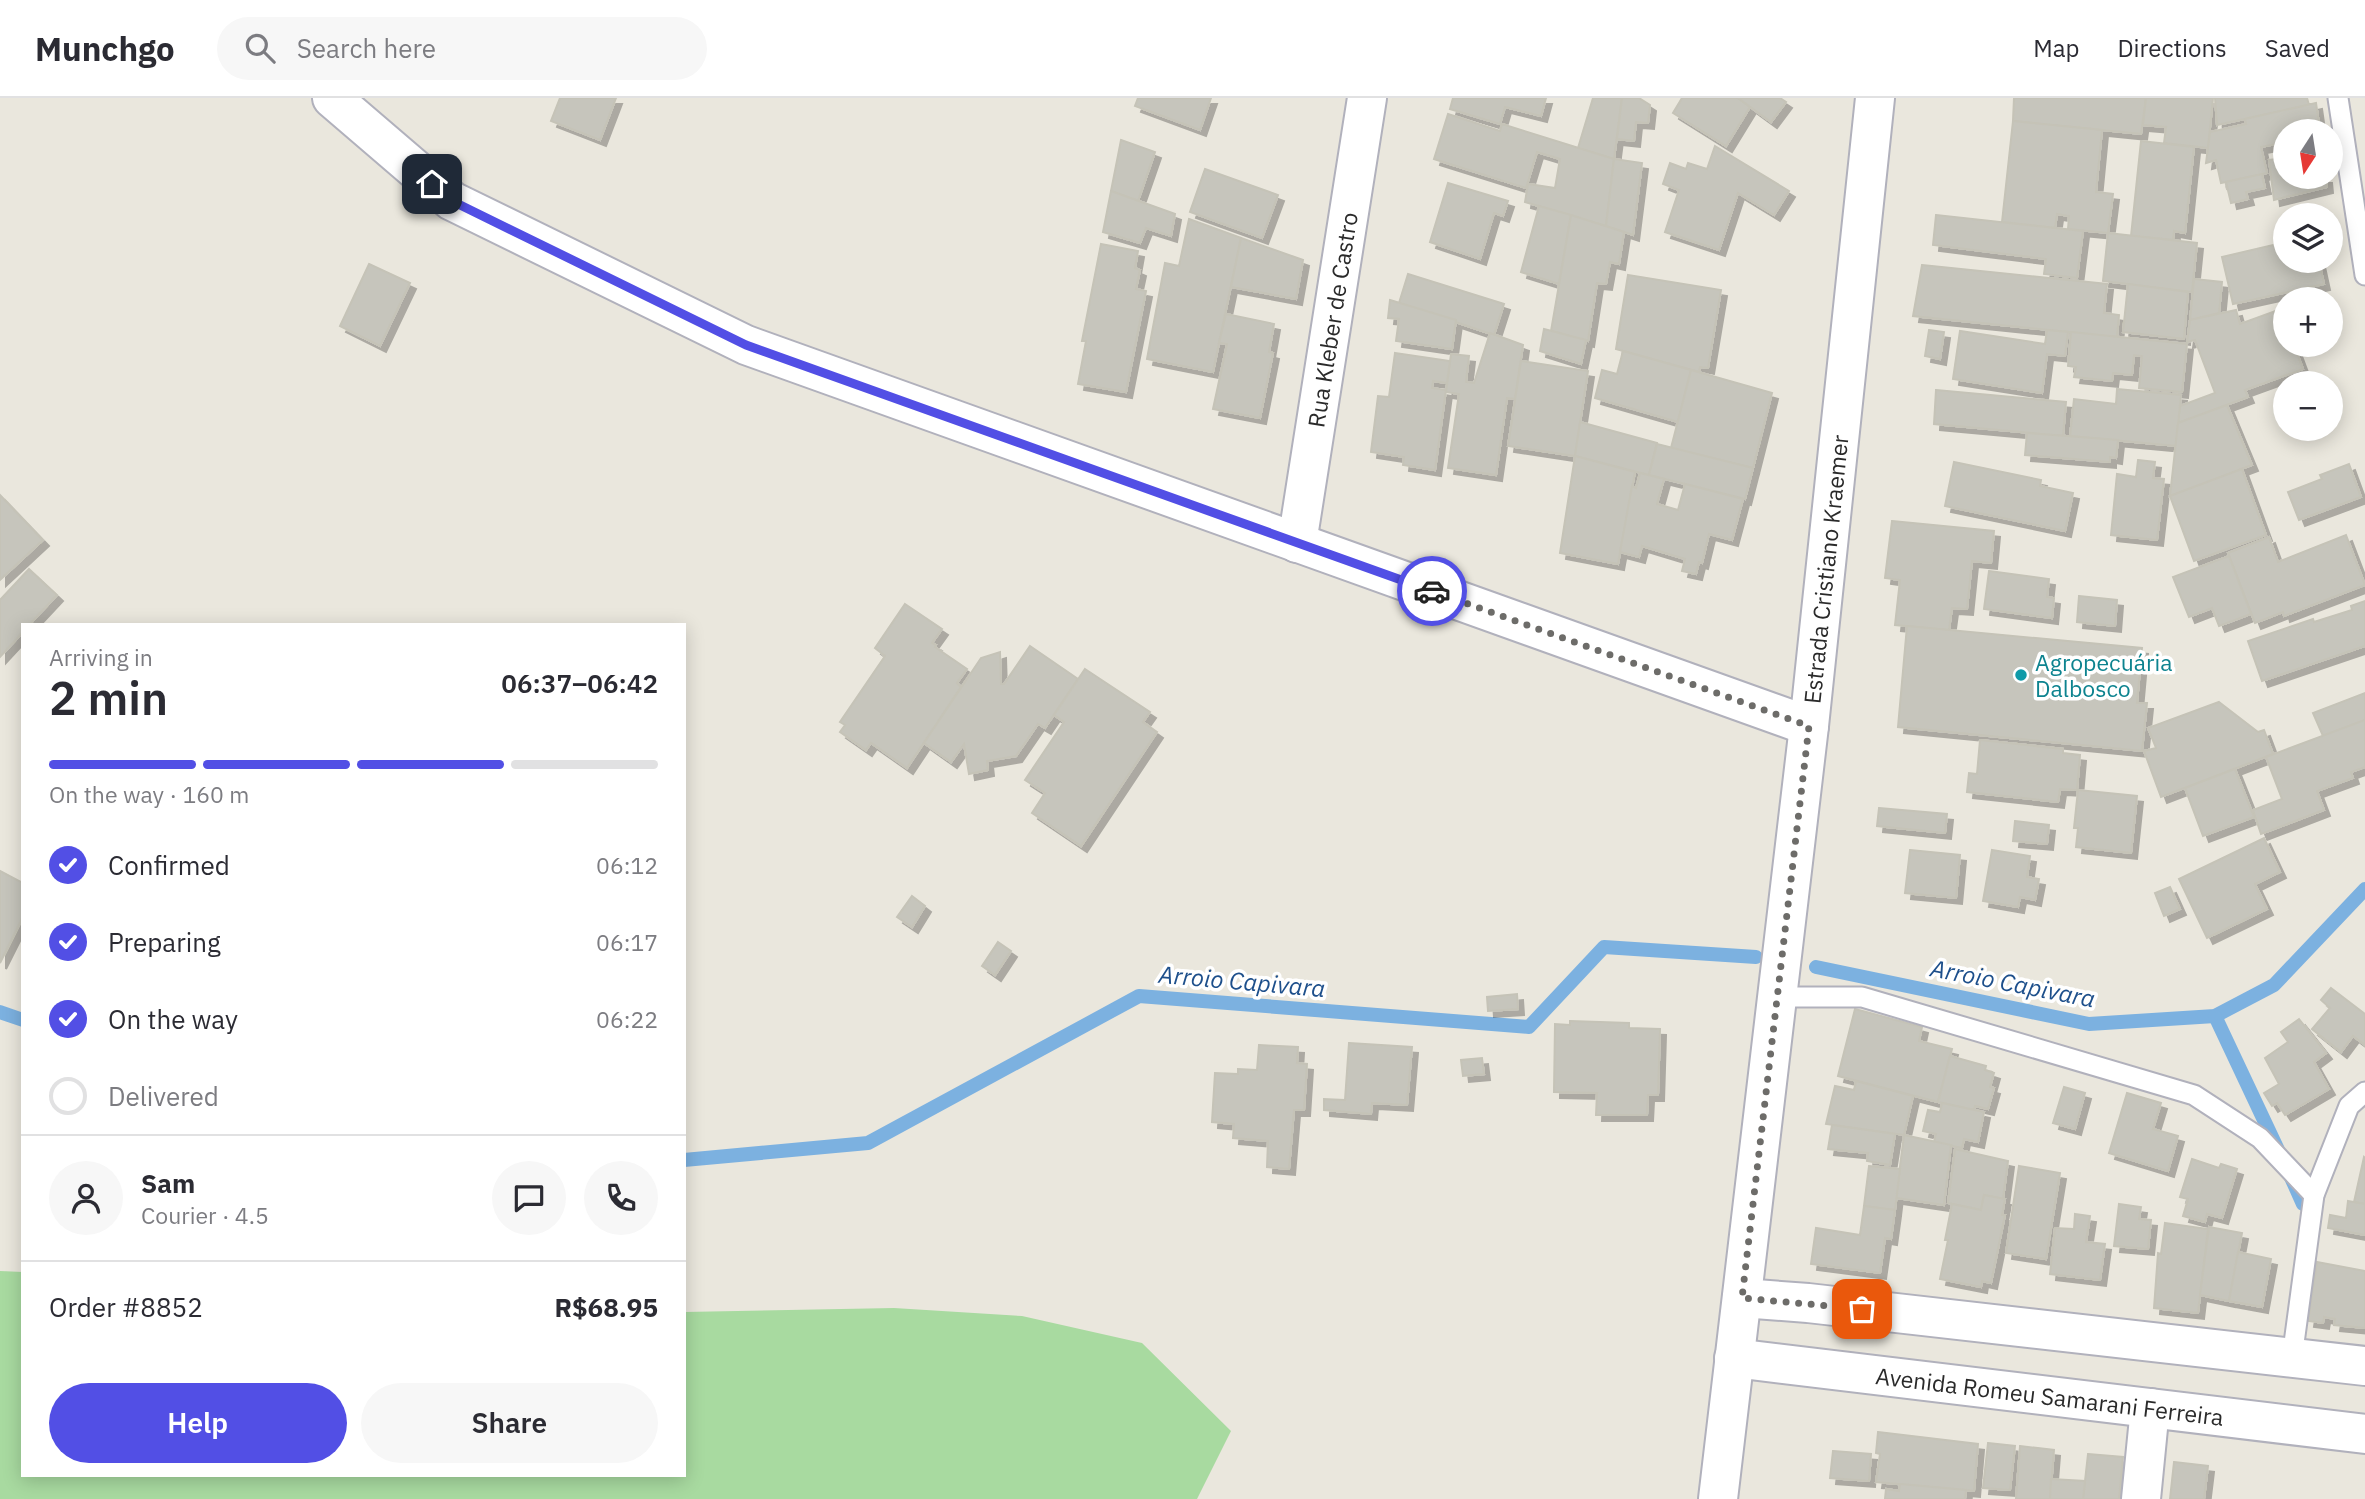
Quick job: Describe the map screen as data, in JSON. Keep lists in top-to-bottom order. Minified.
{"streets":{"street":["Rua Kleber de Castro","Estrada Cristiano Kraemer","Avenida Romeu Samarani Ferreira"]},"crossings":[["Estrada Cristiano Kraemer","Avenida Romeu Samarani Ferreira"]],"water":["Arroio Capivara"],"places":["Agropecuária Dalbosco"],"north":"bottom","page":{"header":"Munchgo","search":"Search here","nav":["Map","Directions","Saved"],"map_buttons":["+","−"],"heading":["2 min","Arriving in","06:37–06:42"],"panel":["Sam","Courier · 4.5","Order #8852","R$68.95"],"bar":"On the way · 160 m","list":[["Confirmed","06:12"],["Preparing","06:17"],["On the way","06:22"],"Delivered"],"buttons":["Help","Share"]}}
